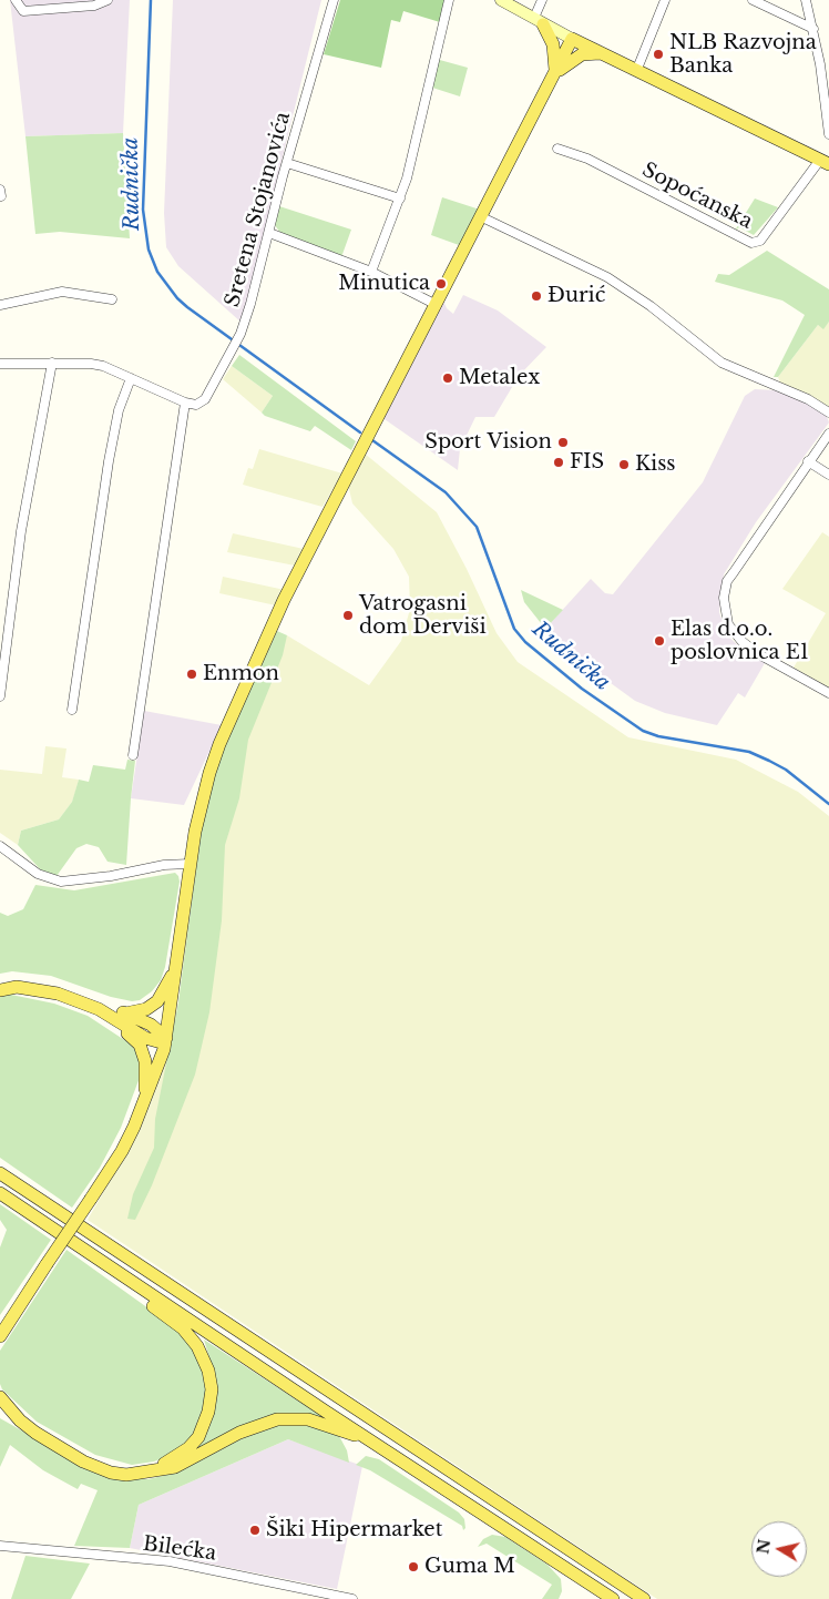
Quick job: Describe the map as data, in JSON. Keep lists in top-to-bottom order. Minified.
{"streets":{"street":["Sopoćanska","Sretena Stojanovića","Bilećka"]},"water":["Rudnička"],"places":["NLB Razvojna Banka","Minutica","Đurić","Metalex","Sport Vision","FIS","Kiss","Vatrogasni dom Derviši","Elas d.o.o. poslovnica E1","Enmon","Šiki Hipermarket","Guma M"],"north":"left"}
